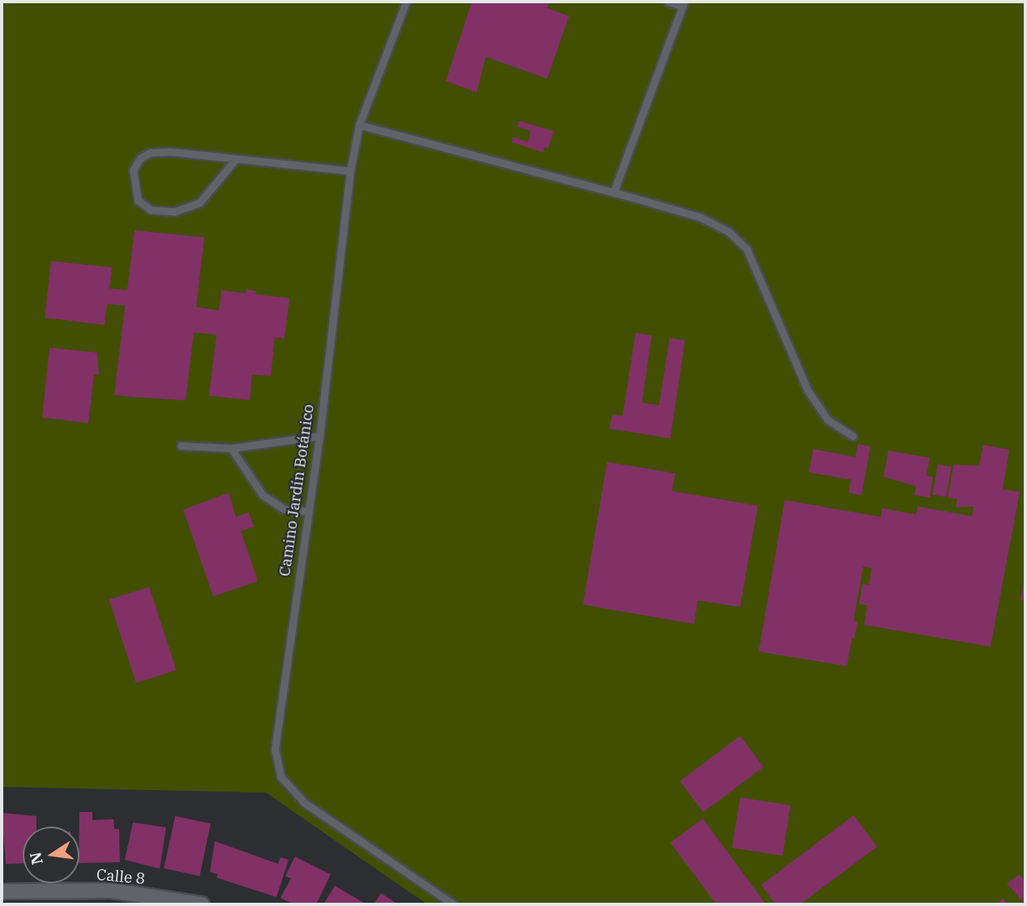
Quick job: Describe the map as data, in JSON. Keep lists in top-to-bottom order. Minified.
{"streets":{"street":["Calle 8"],"lane":["Camino Jardín Botánico"]},"north":"left"}
